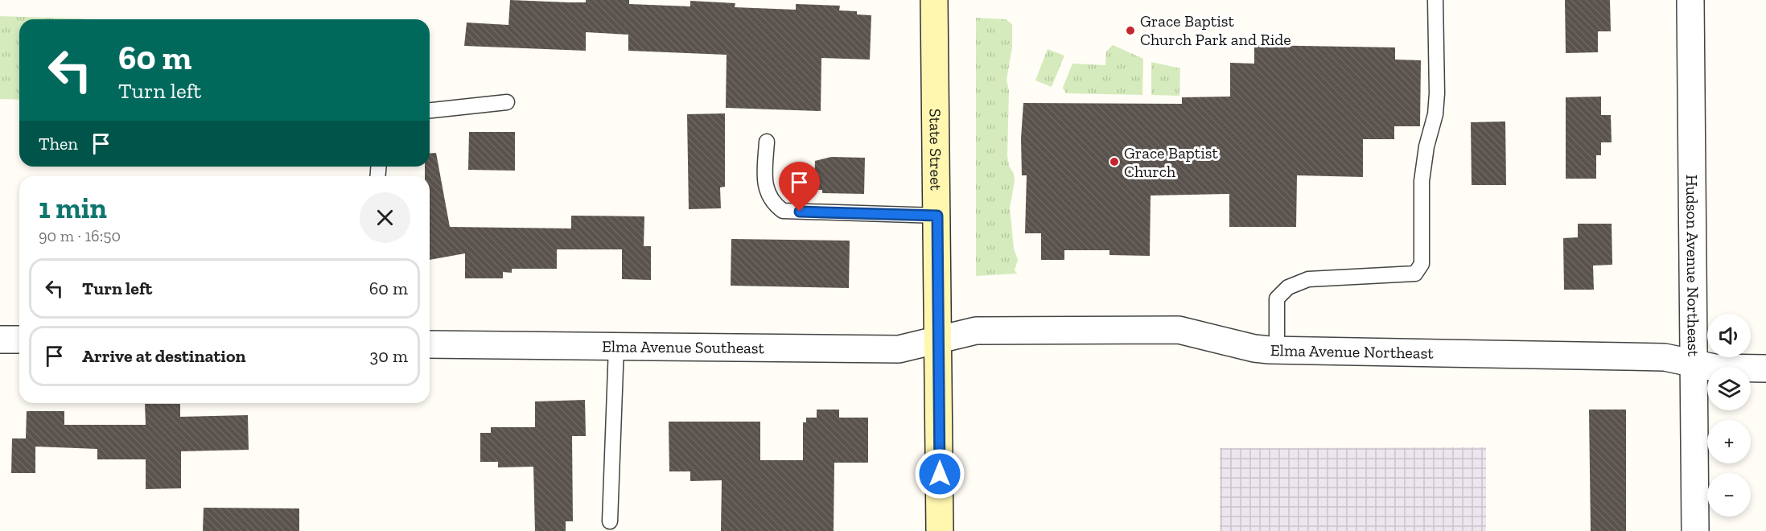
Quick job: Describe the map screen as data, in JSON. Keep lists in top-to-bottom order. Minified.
{"streets":{"main road":["State Street"],"street":["Hudson Avenue Northeast","Elma Avenue Southeast","Elma Avenue Northeast"]},"crossings":[["State Street","Elma Avenue Southeast"],["State Street","Elma Avenue Northeast"],["Hudson Avenue Northeast","Elma Avenue Northeast"],["Elma Avenue Southeast","Elma Avenue Northeast"]],"places":["Grace Baptist Church Park and Ride","Grace Baptist Church"],"page":{"turn":["60 m","Turn left"],"then":"Then","heading":["1 min","90 m · 16:50"],"list":[{"name":"Turn left","value":"60 m"},{"name":"Arrive at destination","value":"30 m"}],"map_buttons":["+","−"]}}
